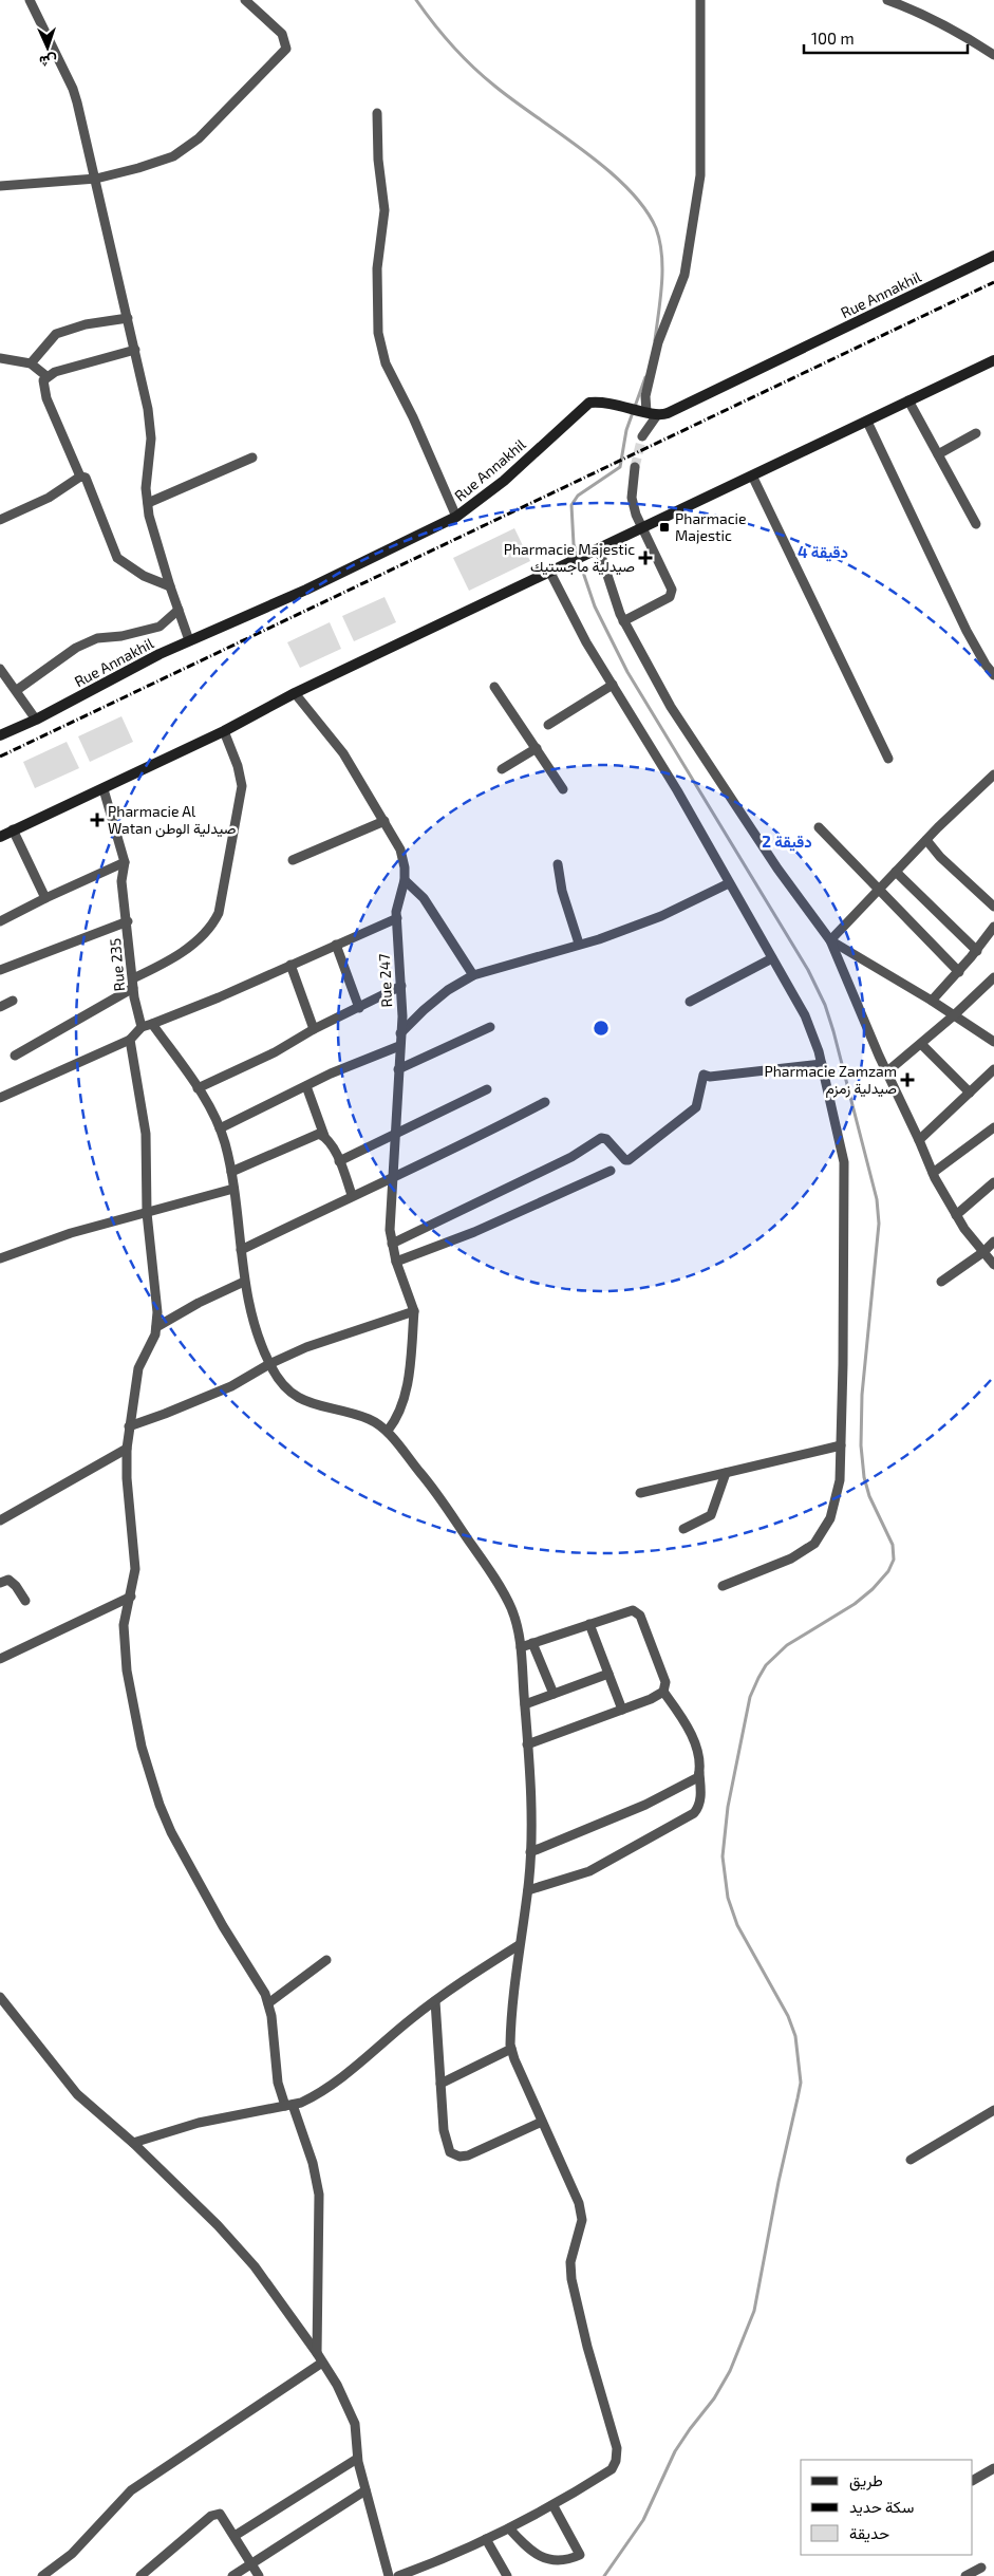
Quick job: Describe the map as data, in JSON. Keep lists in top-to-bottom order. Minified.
{"streets":{"street":["Rue Annakhil","Rue 235","Rue 247"]},"places":{"transit":["Pharmacie Majestic"],"health":["Pharmacie Majestic صيدلية ماجستيك","Pharmacie Al Watan صيدلية الوطن","Pharmacie Zamzam صيدلية زمزم"]},"legend":["طريق","سكة حديد","حديقة"],"scale_bar":"100 m","north":"bottom","rings":["4 دقيقة","2 دقيقة"]}
